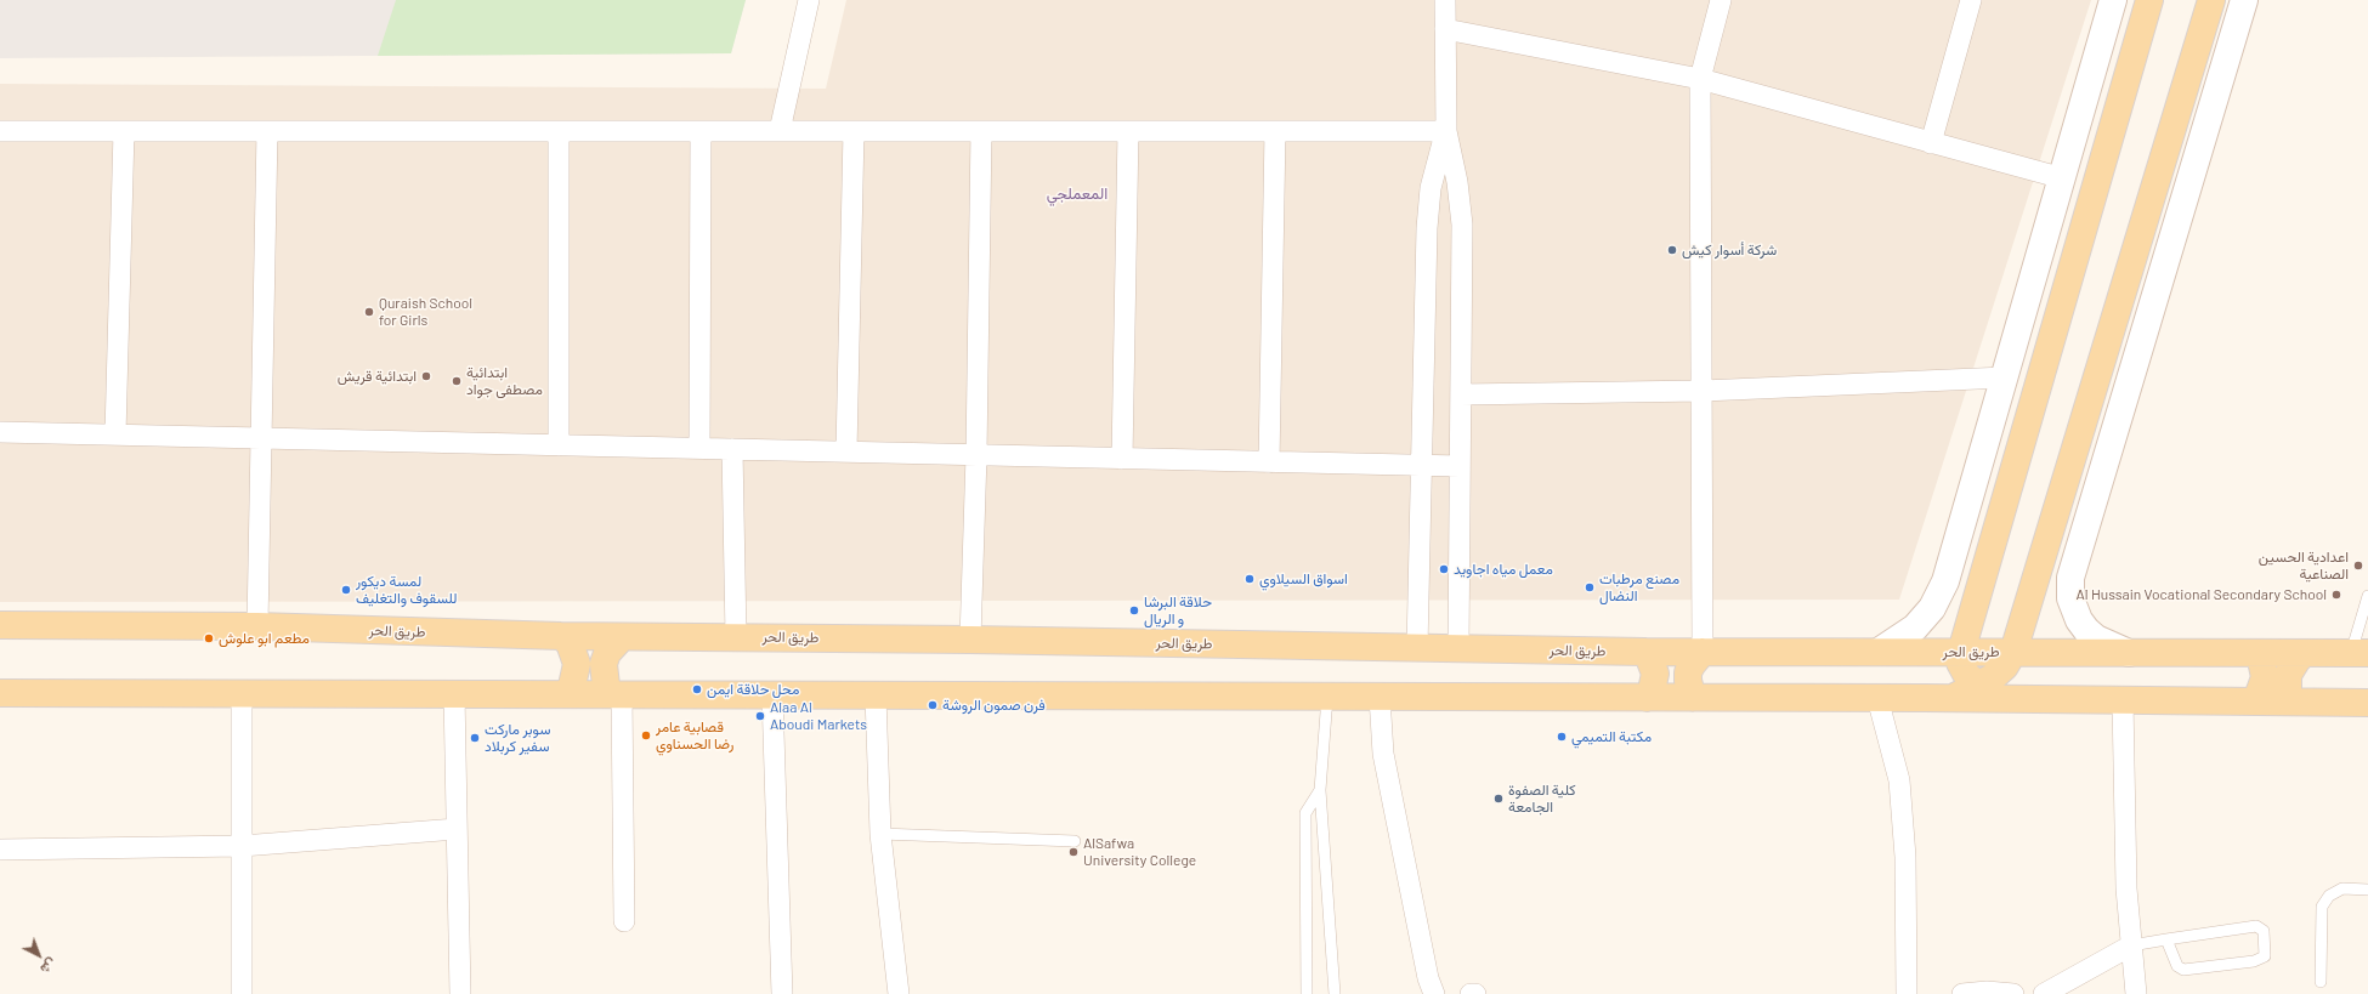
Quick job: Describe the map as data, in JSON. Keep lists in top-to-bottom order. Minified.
{"streets":{"main road":["طريق الحر"]},"districts":["المعملجي"],"places":["شركة أسوار كيش","Quraish School for Girls","ابتدائية قريش","ابتدائية مصطفى جواد","اعدادية الحسين الصناعية","معمل مياه اجاويد","اسواق السيلاوي","مصنع مرطبات النضال","لمسة ديكور للسقوف والتغليف","Al Hussain Vocational Secondary School","حلاقة البرشا و الريال","مطعم ابو علوش","محل حلاقة ايمن","فرن صمون الروشة","Alaa Al Aboudi Markets","قصابية عامر رضا الحسناوي","مكتبة التميمي","سوبر ماركت سفير كربلاد","كلية الصفوة الجامعة","AlSafwa University College"],"north":"bottom right"}
